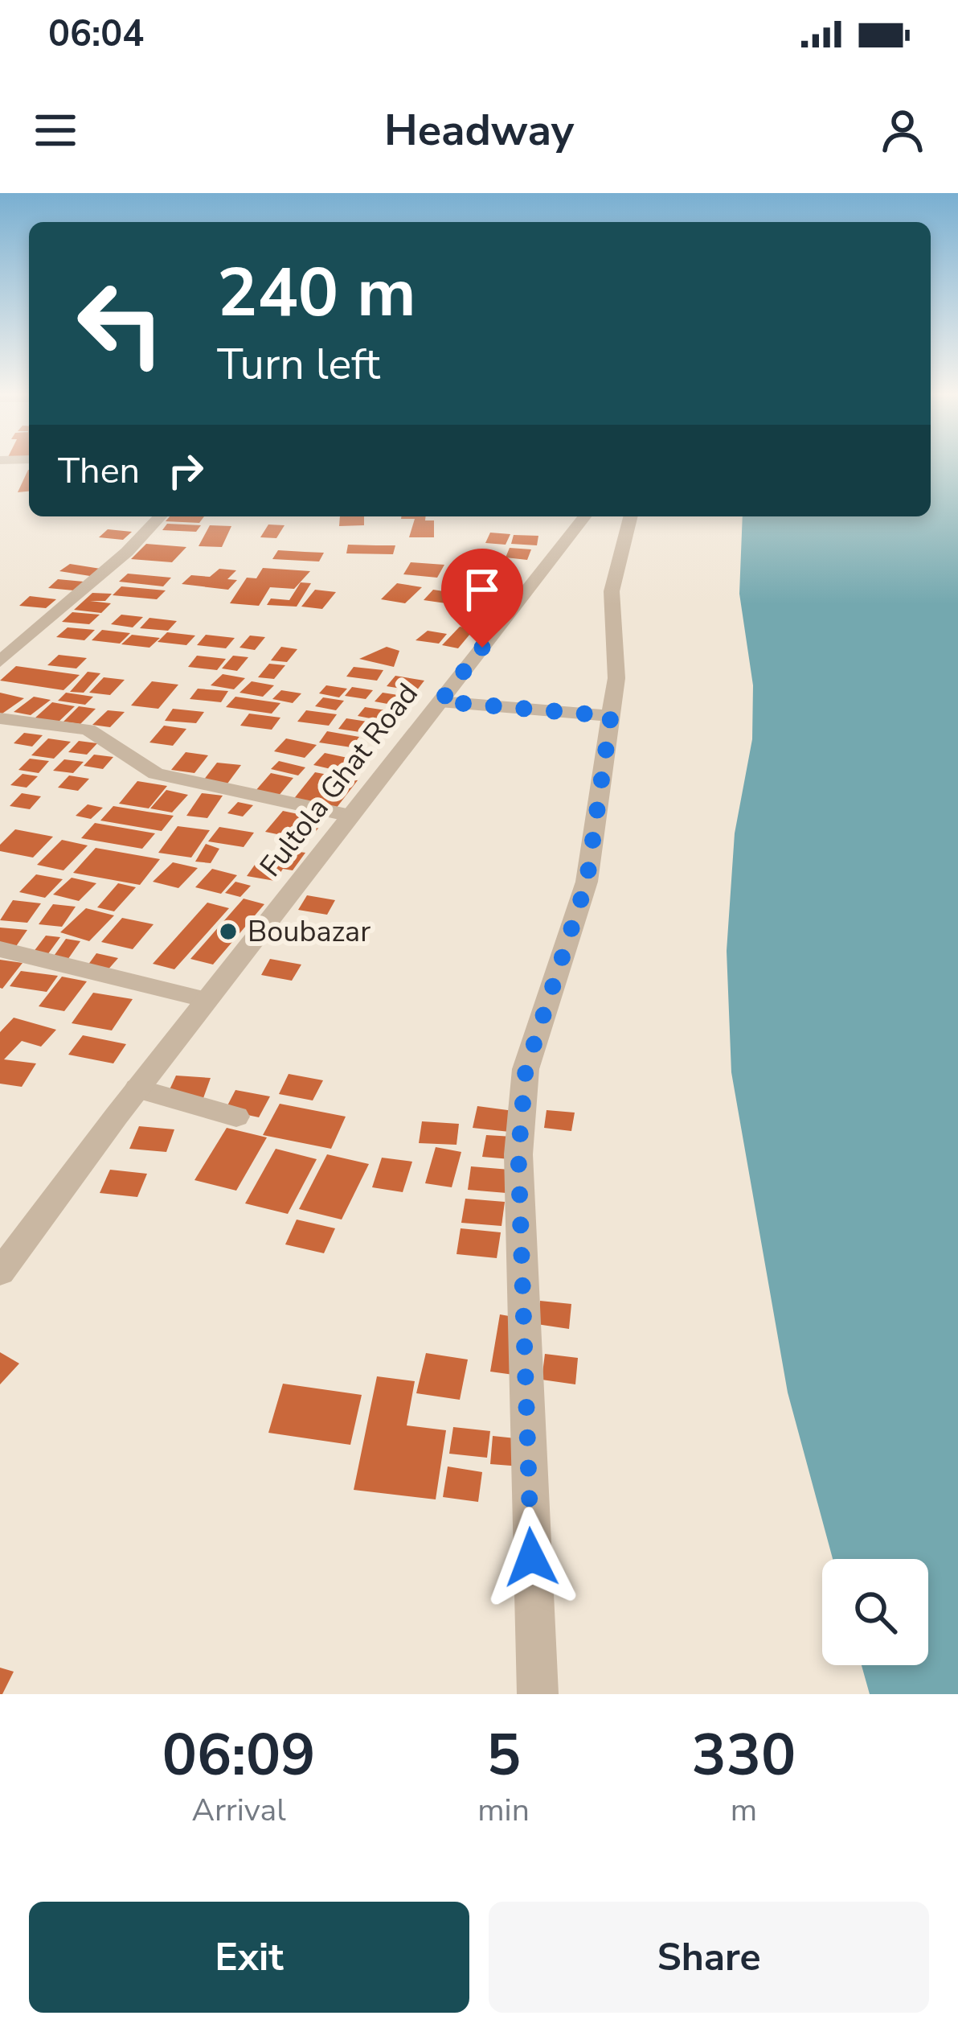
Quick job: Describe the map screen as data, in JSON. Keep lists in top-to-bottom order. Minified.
{"streets":{"street":["Fultola Ghat Road"]},"places":["Boubazar"],"page":{"status":"06:04","header":"Headway","turn":["240 m","Turn left"],"then":"Then","eta":["06:09","Arrival","5","min","330","m"],"buttons":["Exit","Share"]}}
